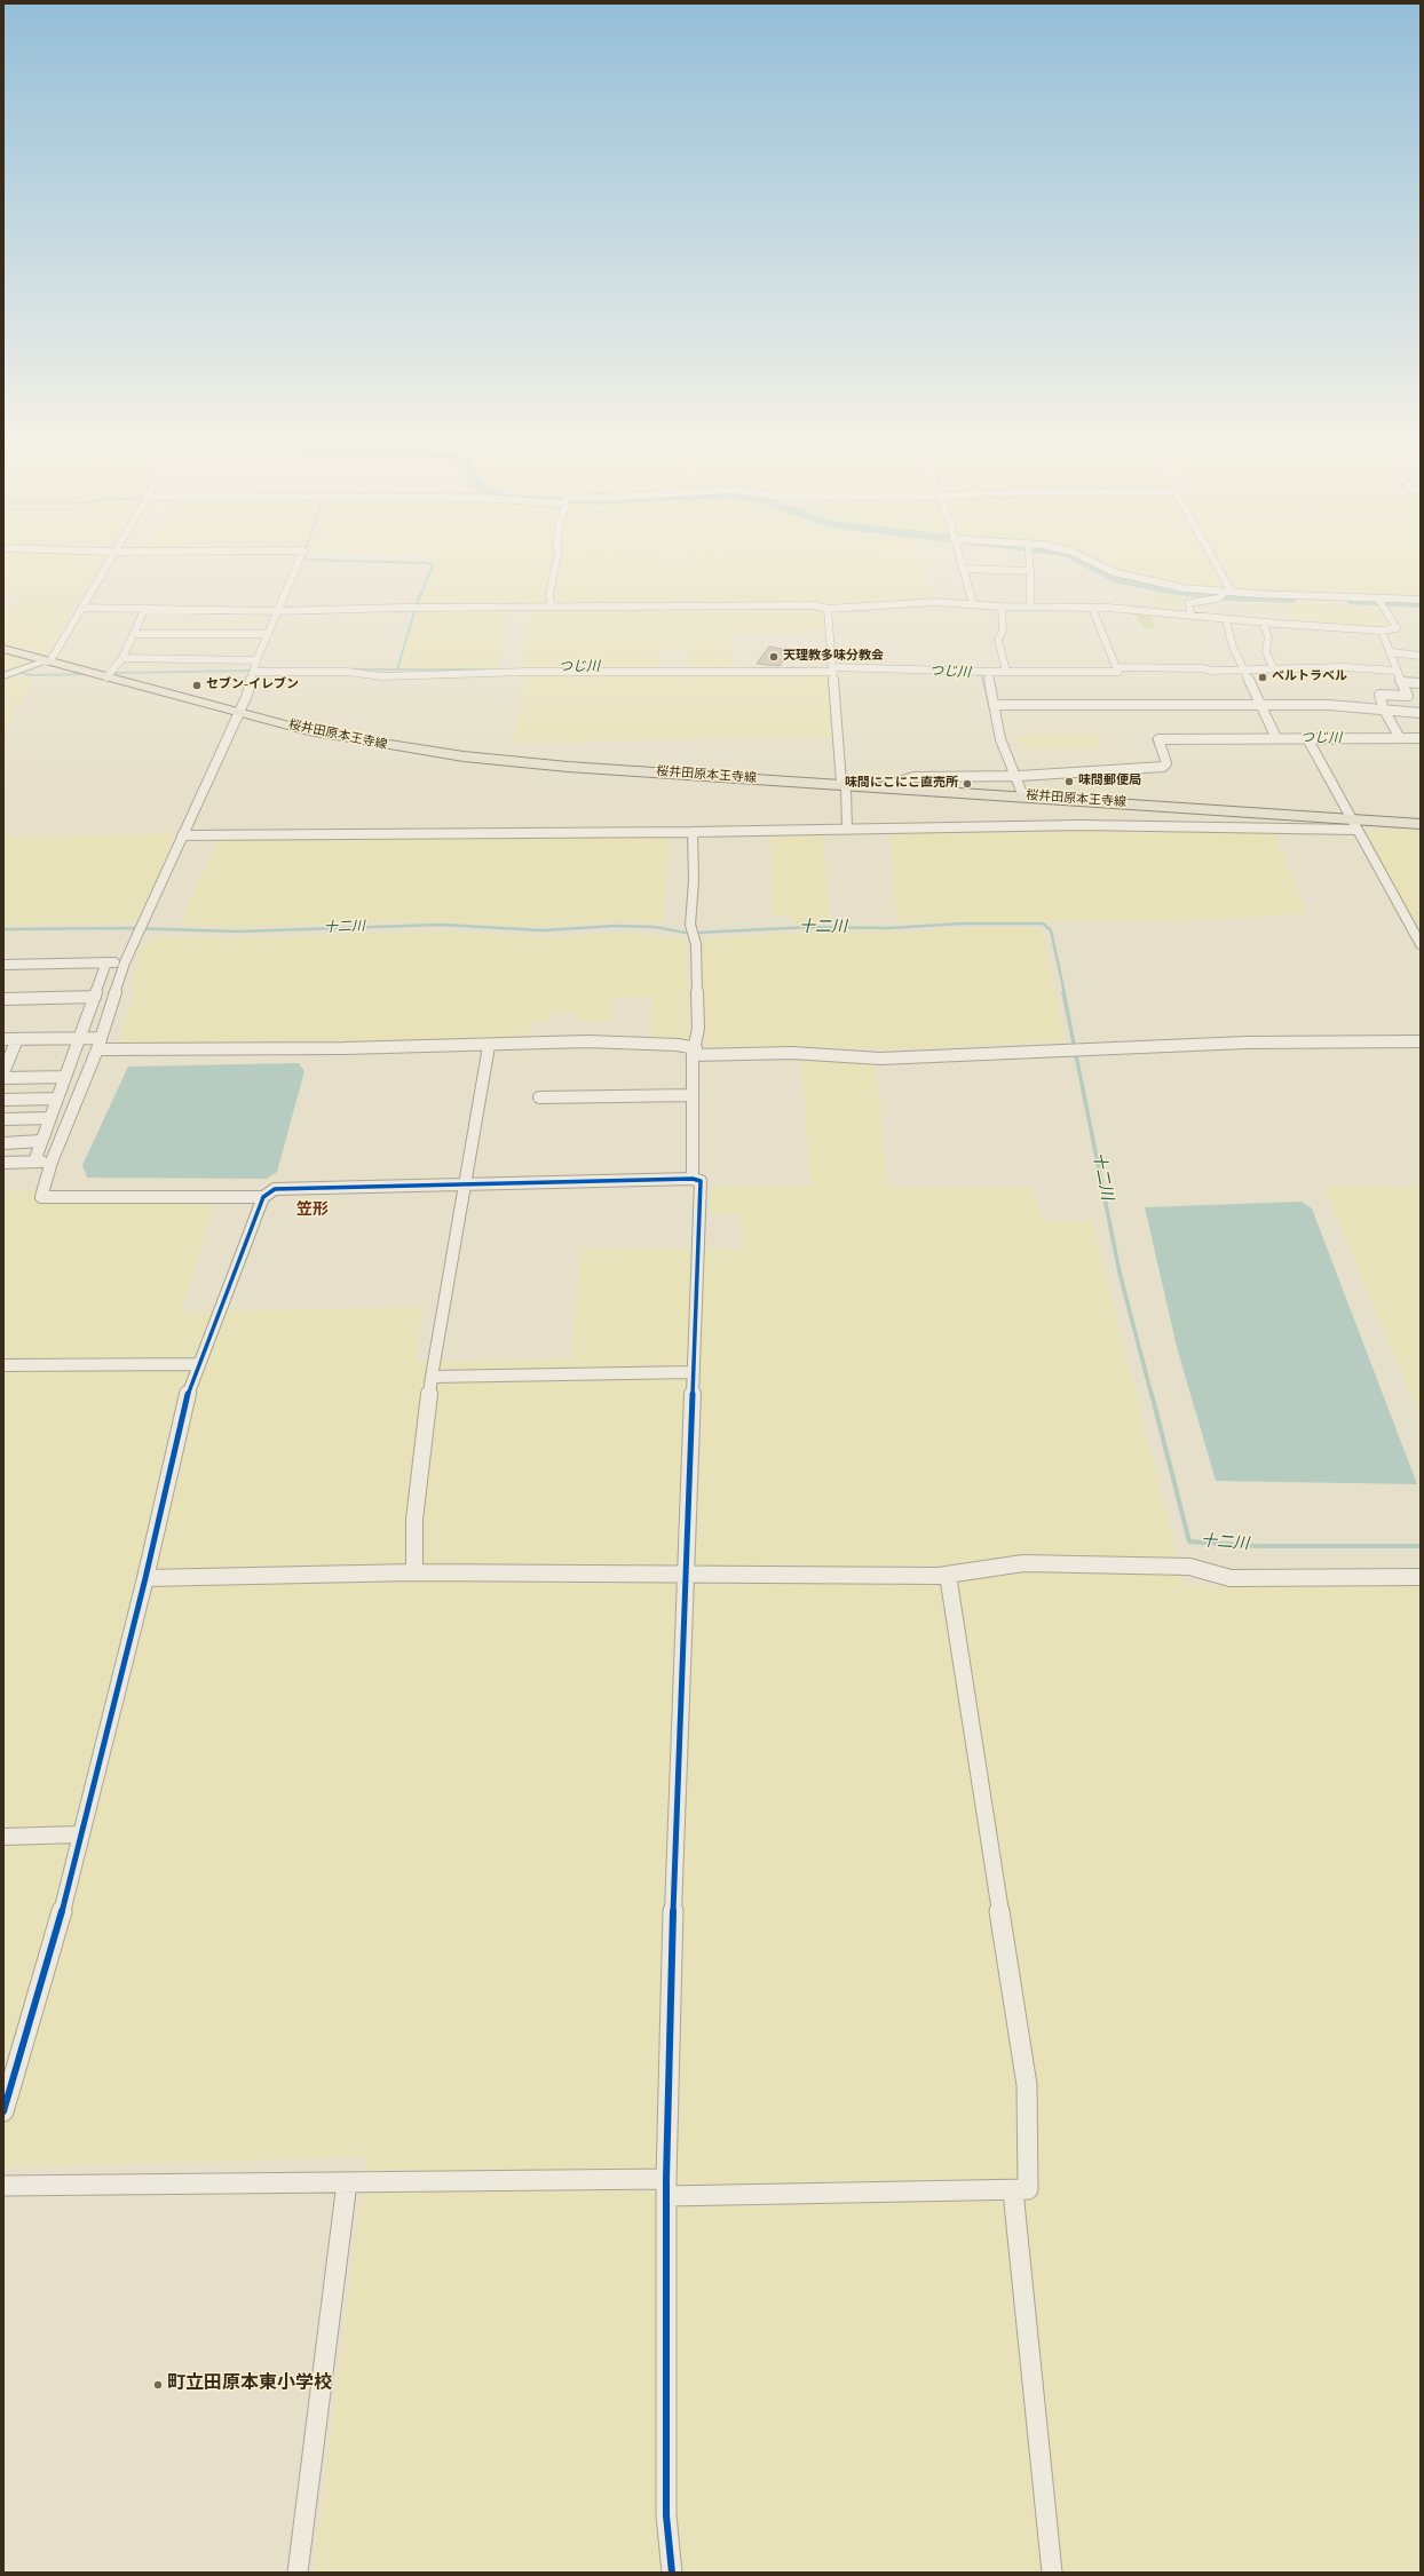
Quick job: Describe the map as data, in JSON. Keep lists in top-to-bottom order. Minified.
{"streets":{"main road":["桜井田原本王寺線"]},"districts":["笠形"],"water":["つじ川","十二川"],"places":["天理教多味分教会","ベルトラベル","セブン-イレブン","味間郵便局","味間にこにこ直売所","町立田原本東小学校"]}
